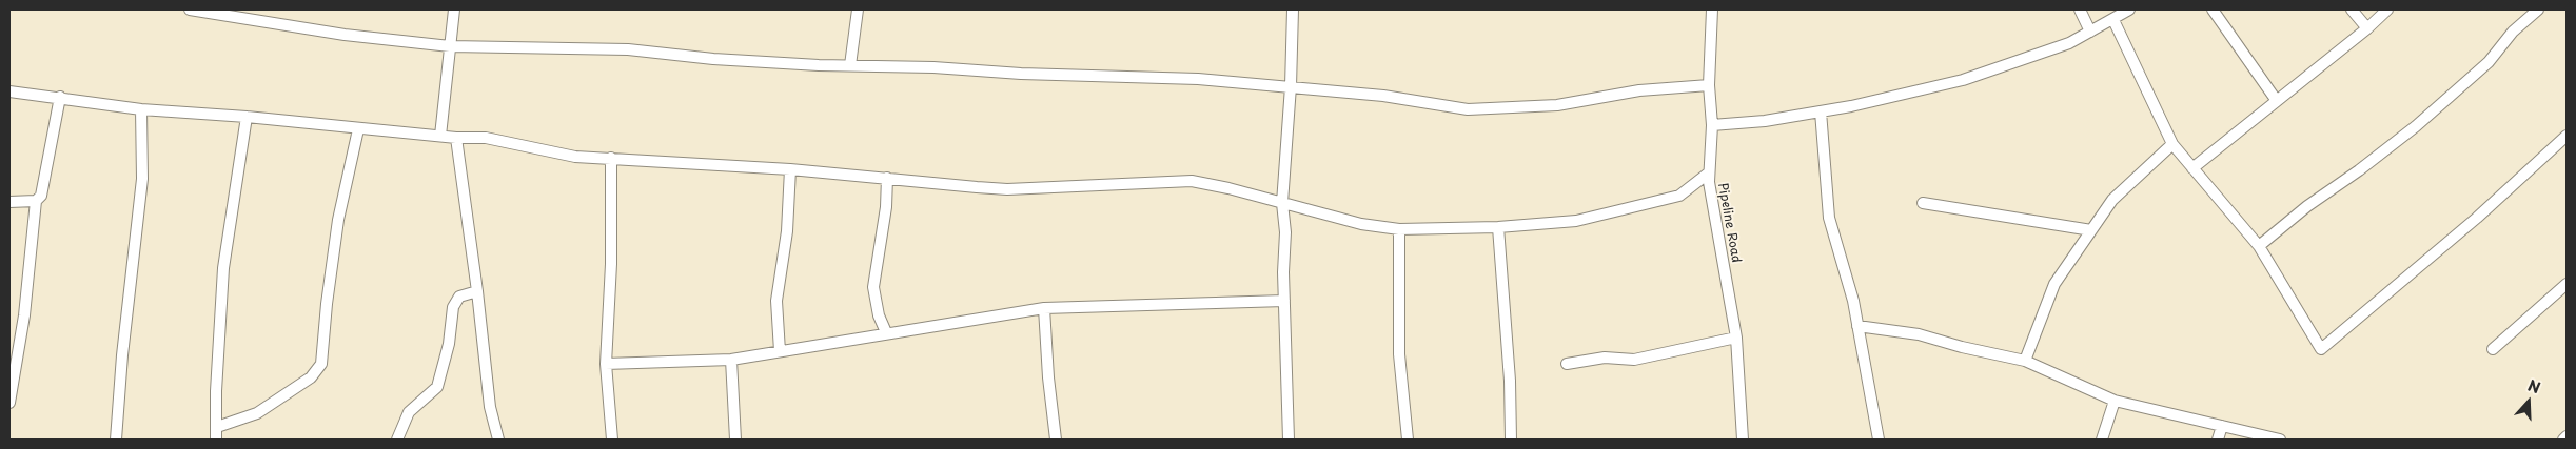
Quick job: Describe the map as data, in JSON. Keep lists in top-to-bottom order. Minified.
{"streets":{"street":["Pipeline Road"]},"north":"top"}
